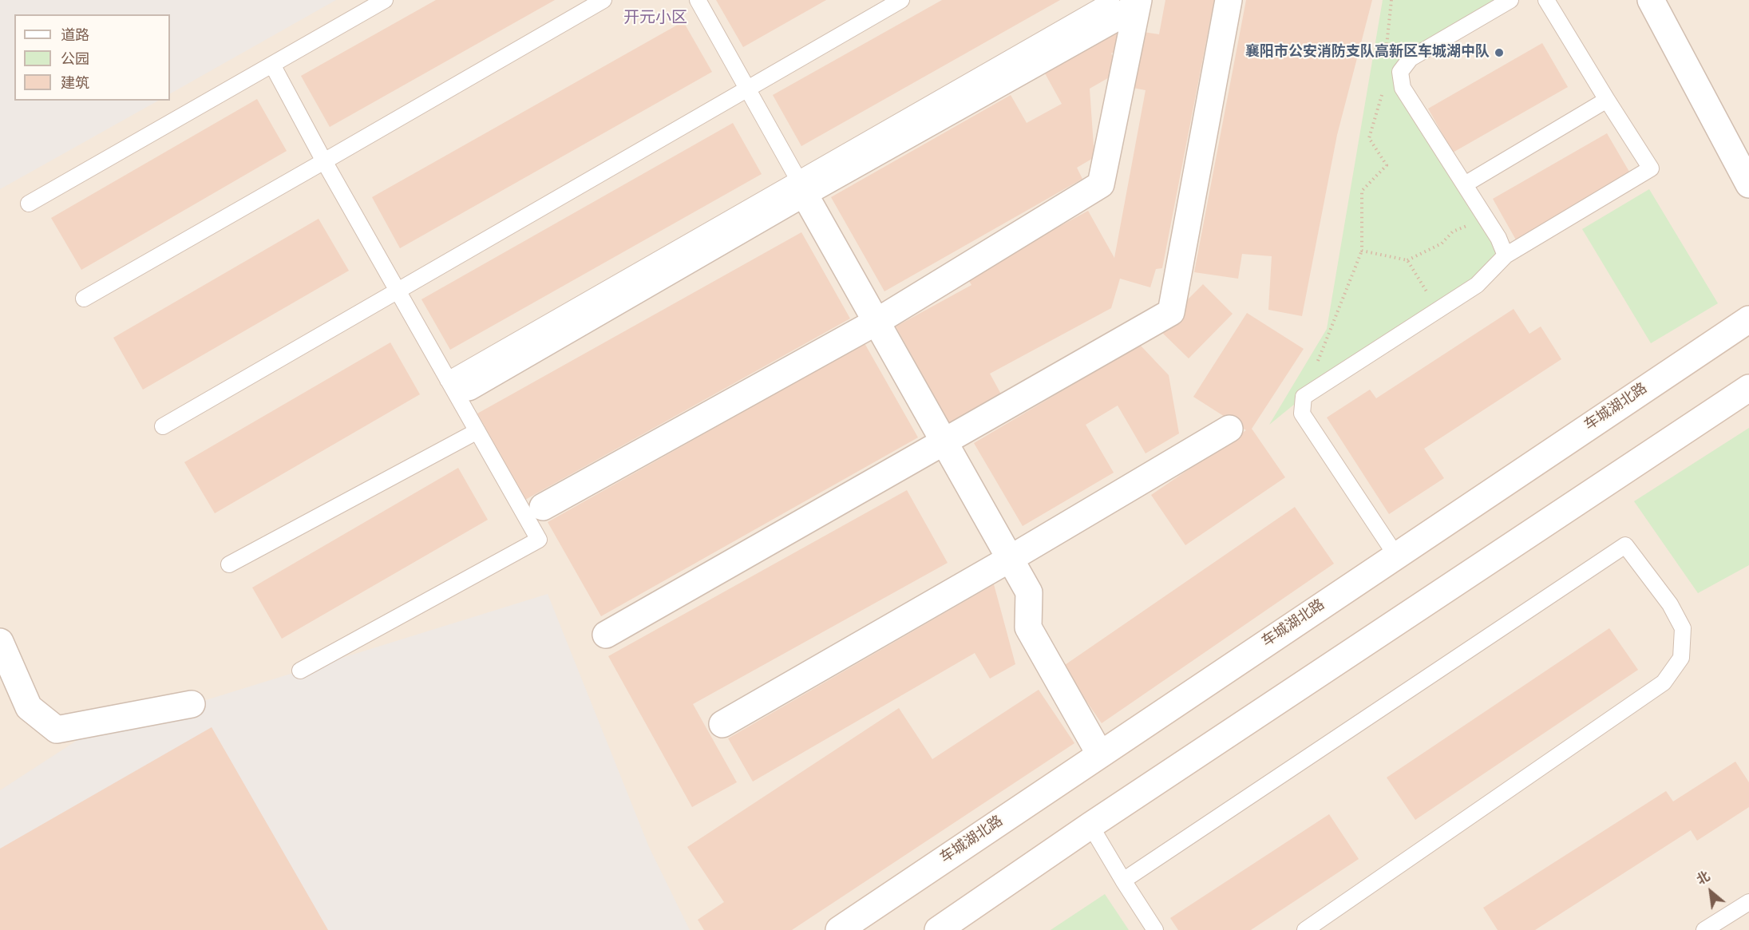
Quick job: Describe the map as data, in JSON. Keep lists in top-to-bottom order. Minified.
{"streets":{"street":["车城湖北路"]},"districts":["开元小区"],"places":["襄阳市公安消防支队高新区车城湖中队"],"legend":["道路","公园","建筑"],"north":"top left"}
